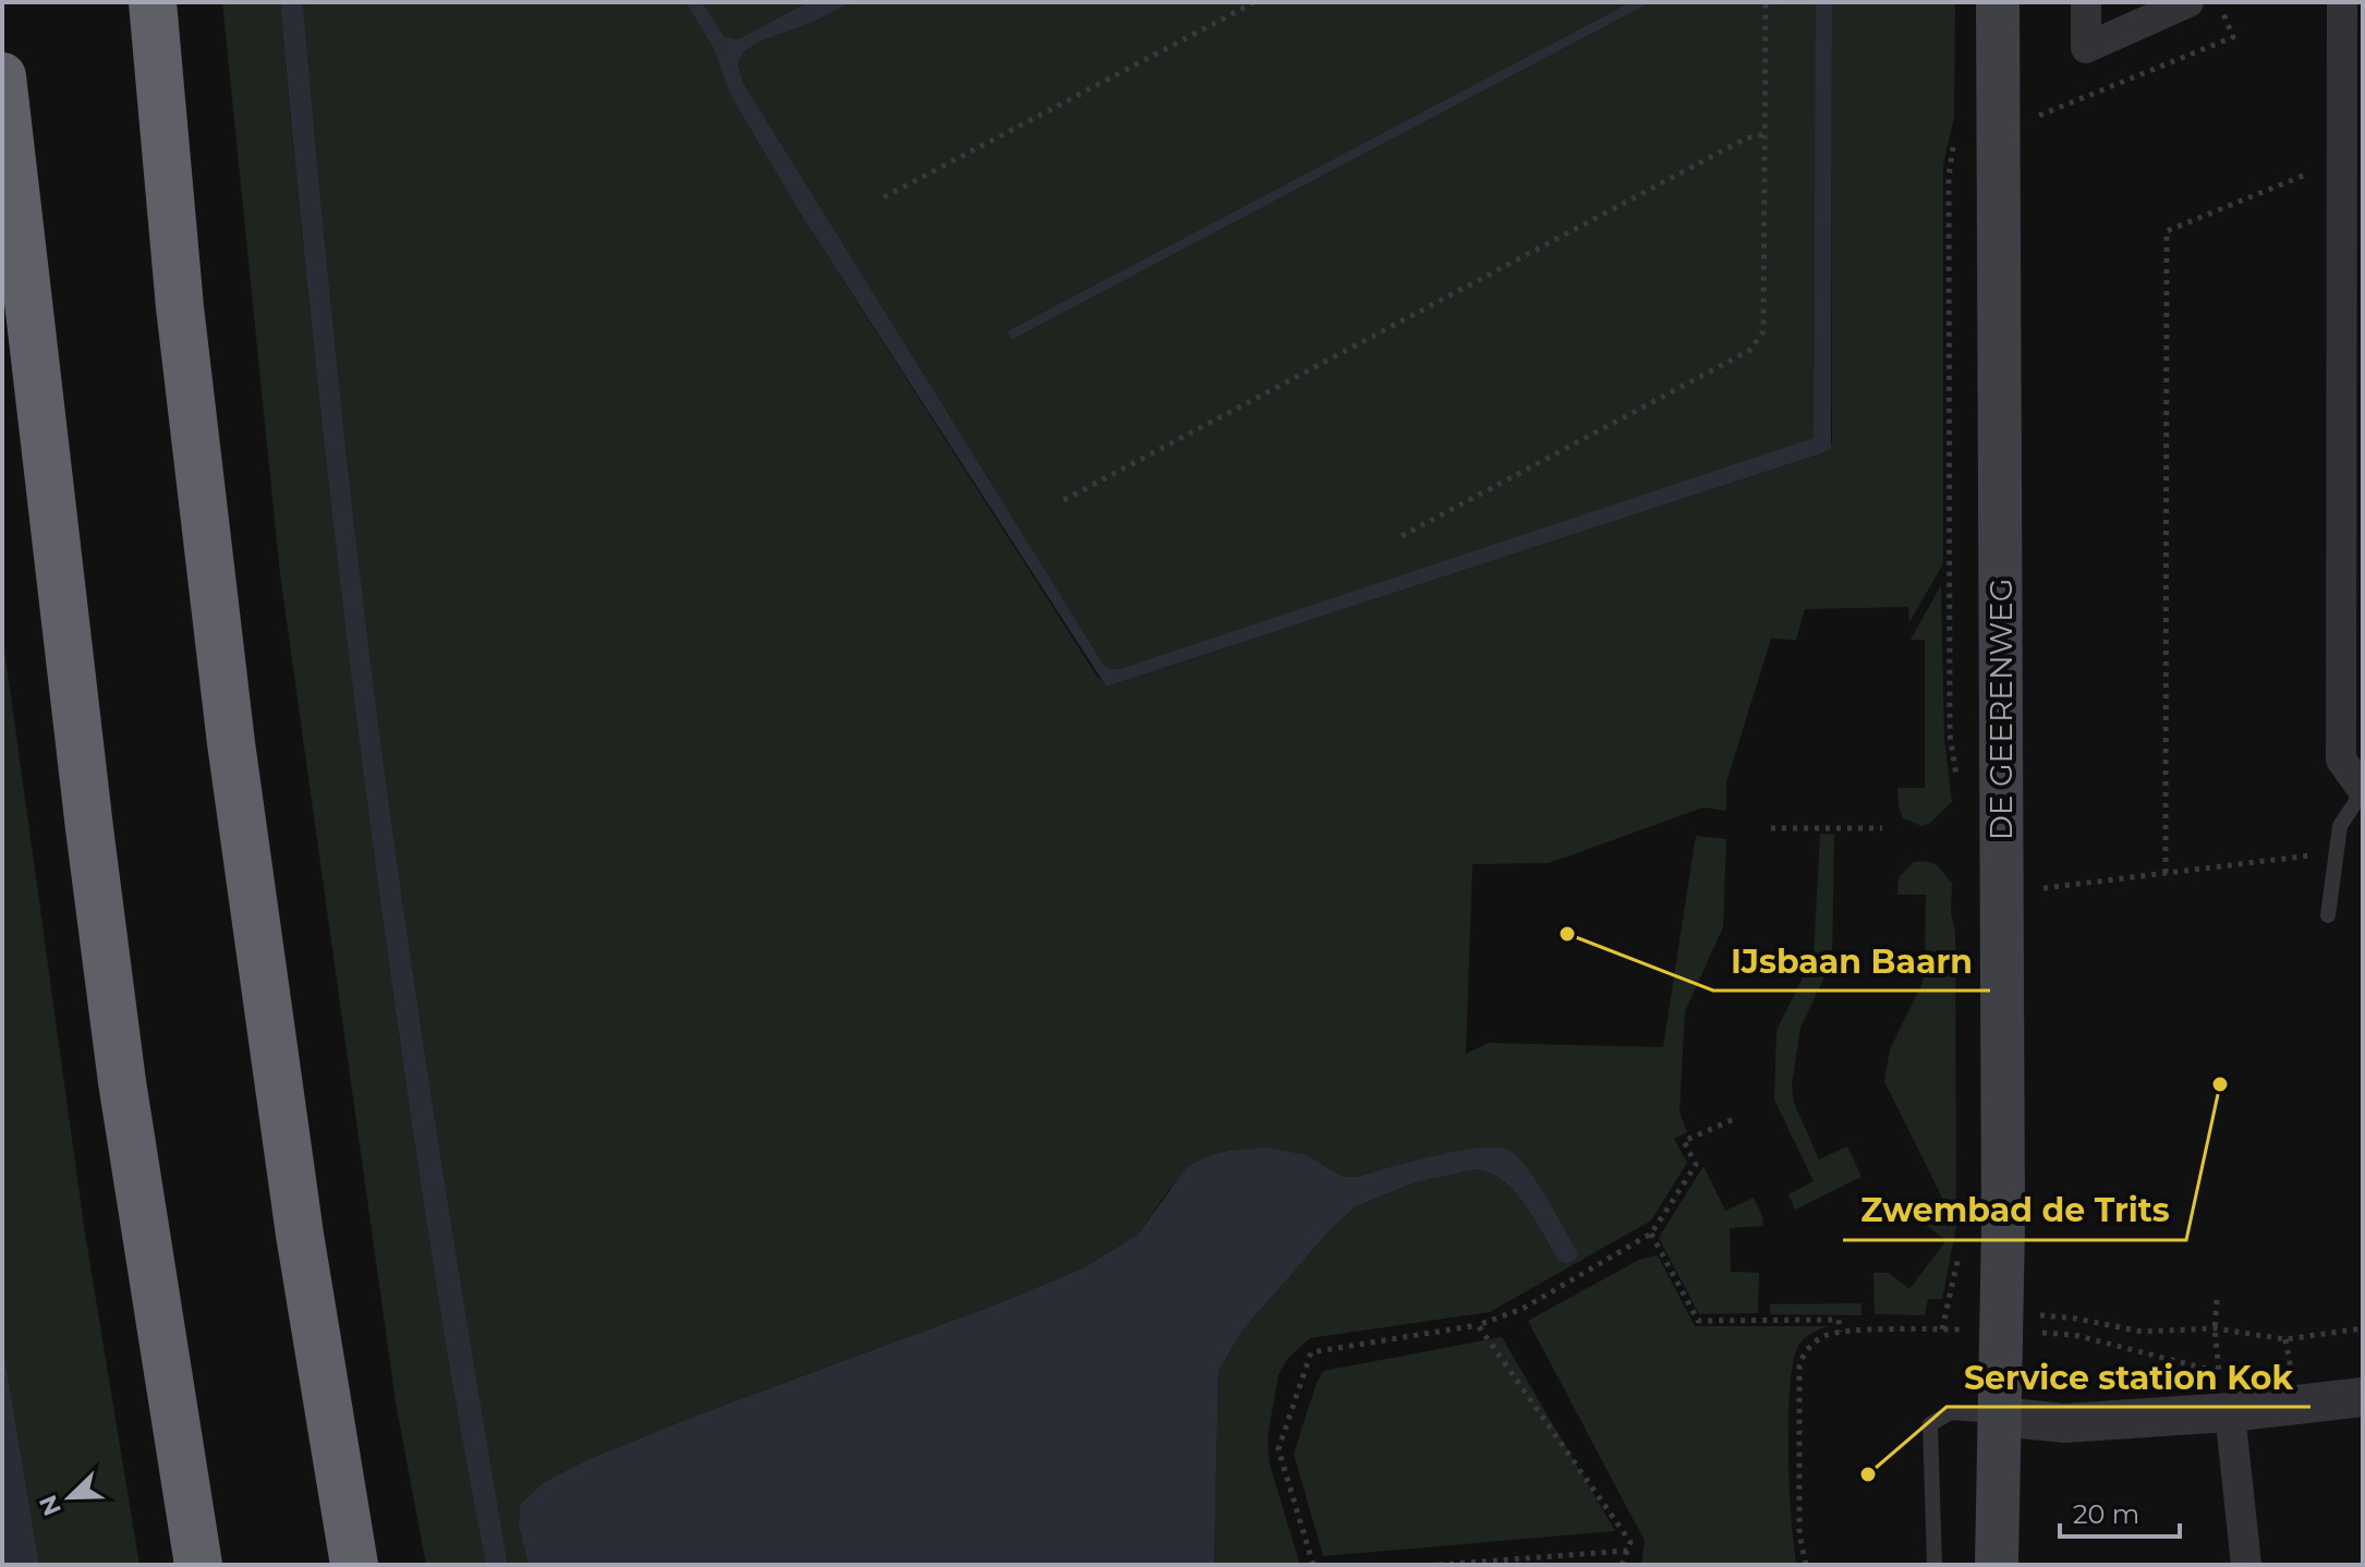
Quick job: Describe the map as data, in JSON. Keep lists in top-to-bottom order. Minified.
{"streets":{"main road":["DE GEERENWEG"]},"places":["IJsbaan Baarn","Zwembad de Trits","Service station Kok"],"scale_bar":"20 m","north":"bottom left"}
